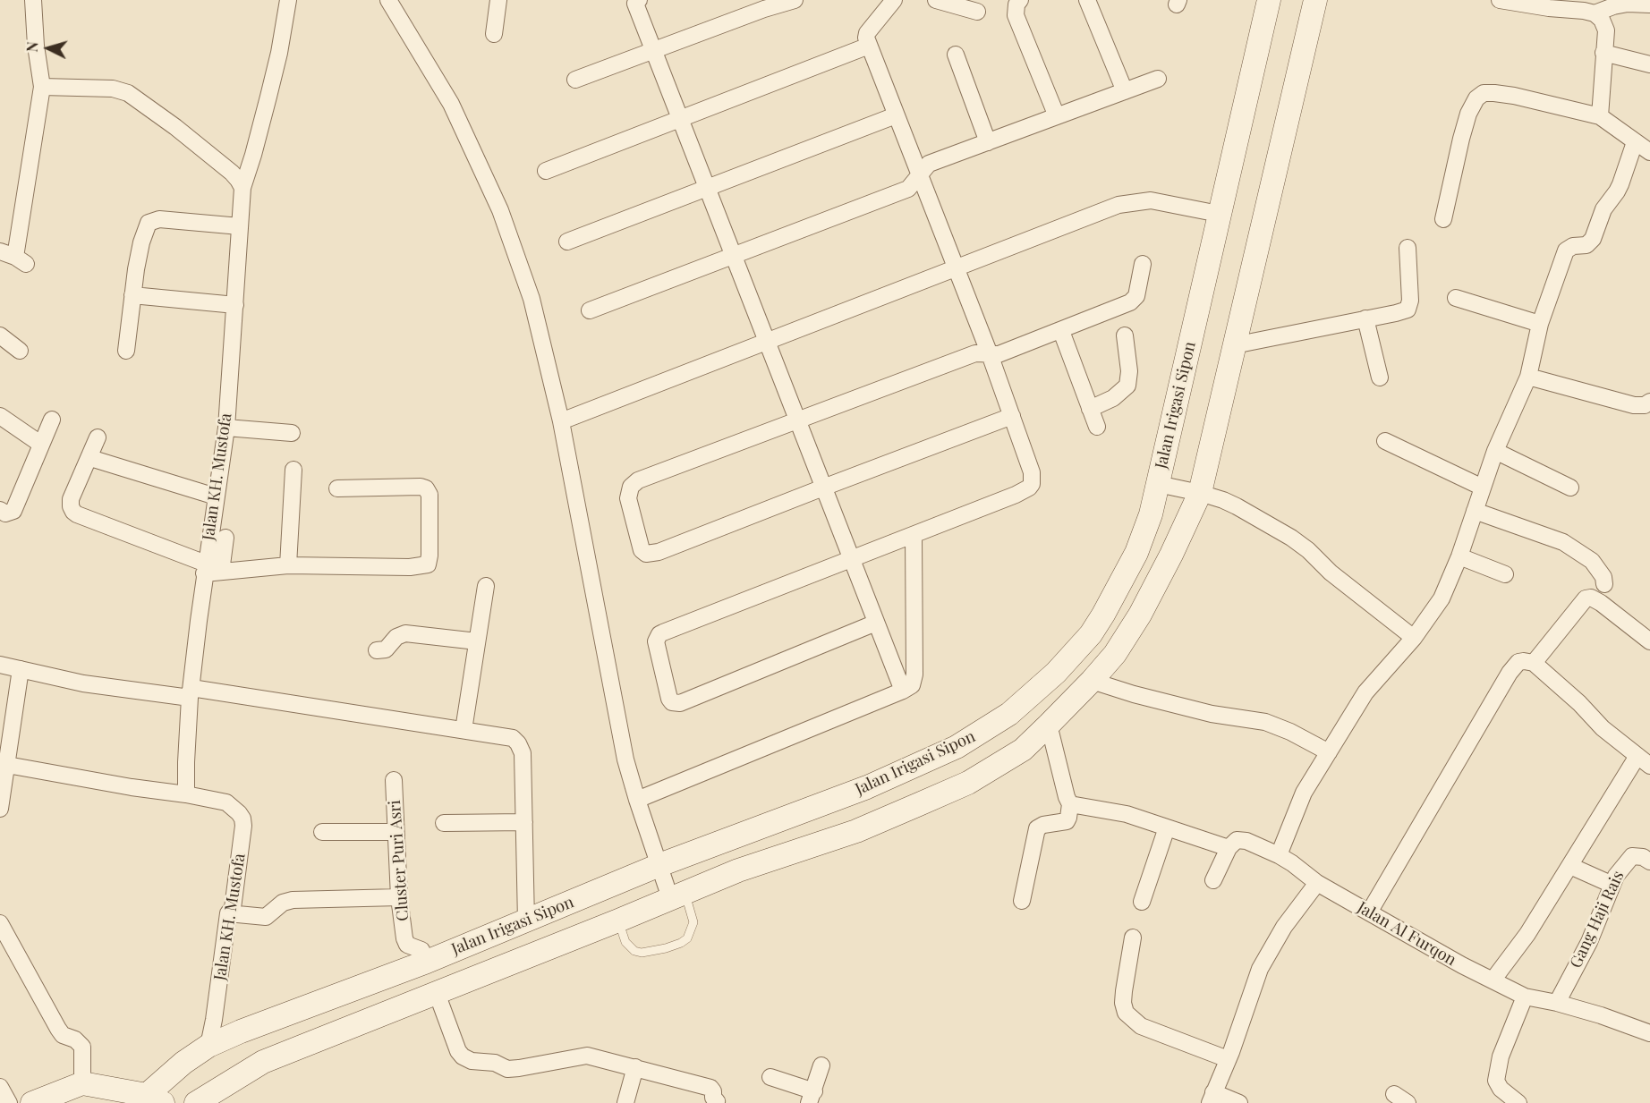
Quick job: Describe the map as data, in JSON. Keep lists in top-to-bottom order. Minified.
{"streets":{"street":["Jalan Irigasi Sipon","Jalan KH. Mustofa","Cluster Puri Asri","Gang Haji Rais","Jalan Al Furqon"]},"crossings":[["Jalan Irigasi Sipon","Jalan KH. Mustofa"],["Jalan Irigasi Sipon","Cluster Puri Asri"],["Gang Haji Rais","Jalan Al Furqon"]],"north":"left"}
